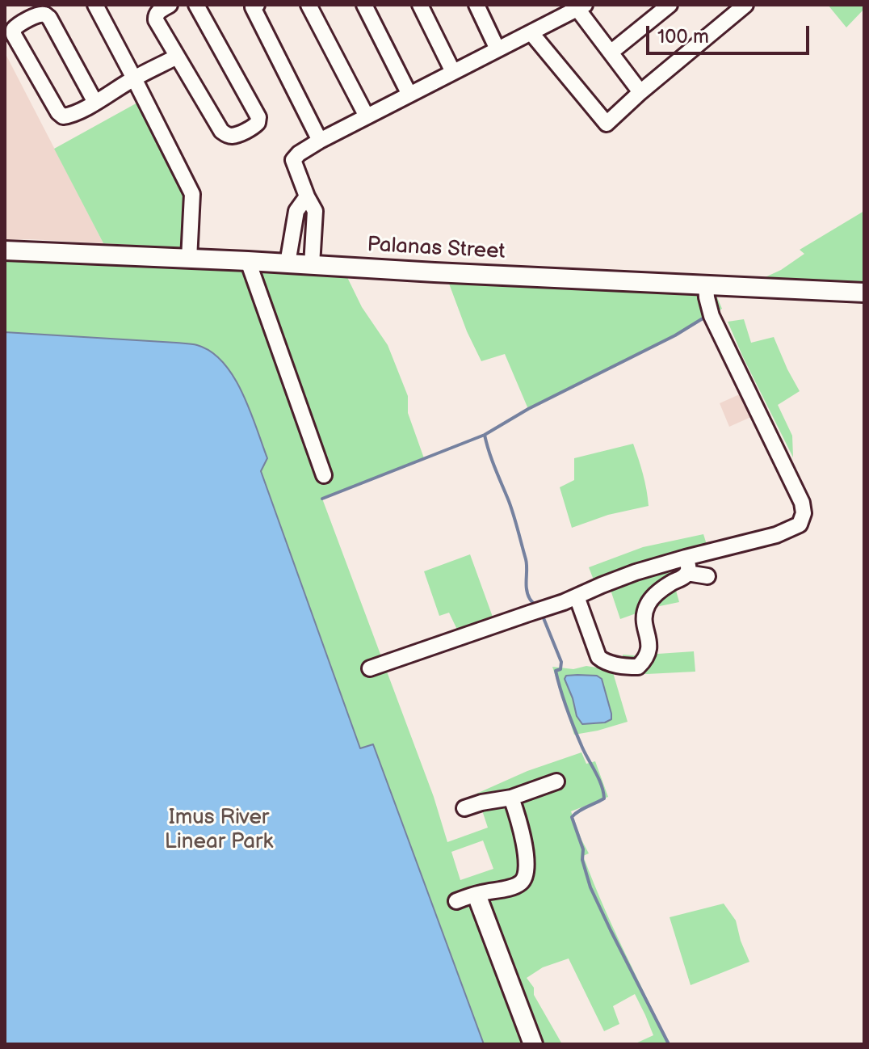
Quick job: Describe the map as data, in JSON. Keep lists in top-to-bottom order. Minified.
{"streets":{"main road":["Palanas Street"]},"parks":["Imus River Linear Park"],"scale_bar":"100 m"}
